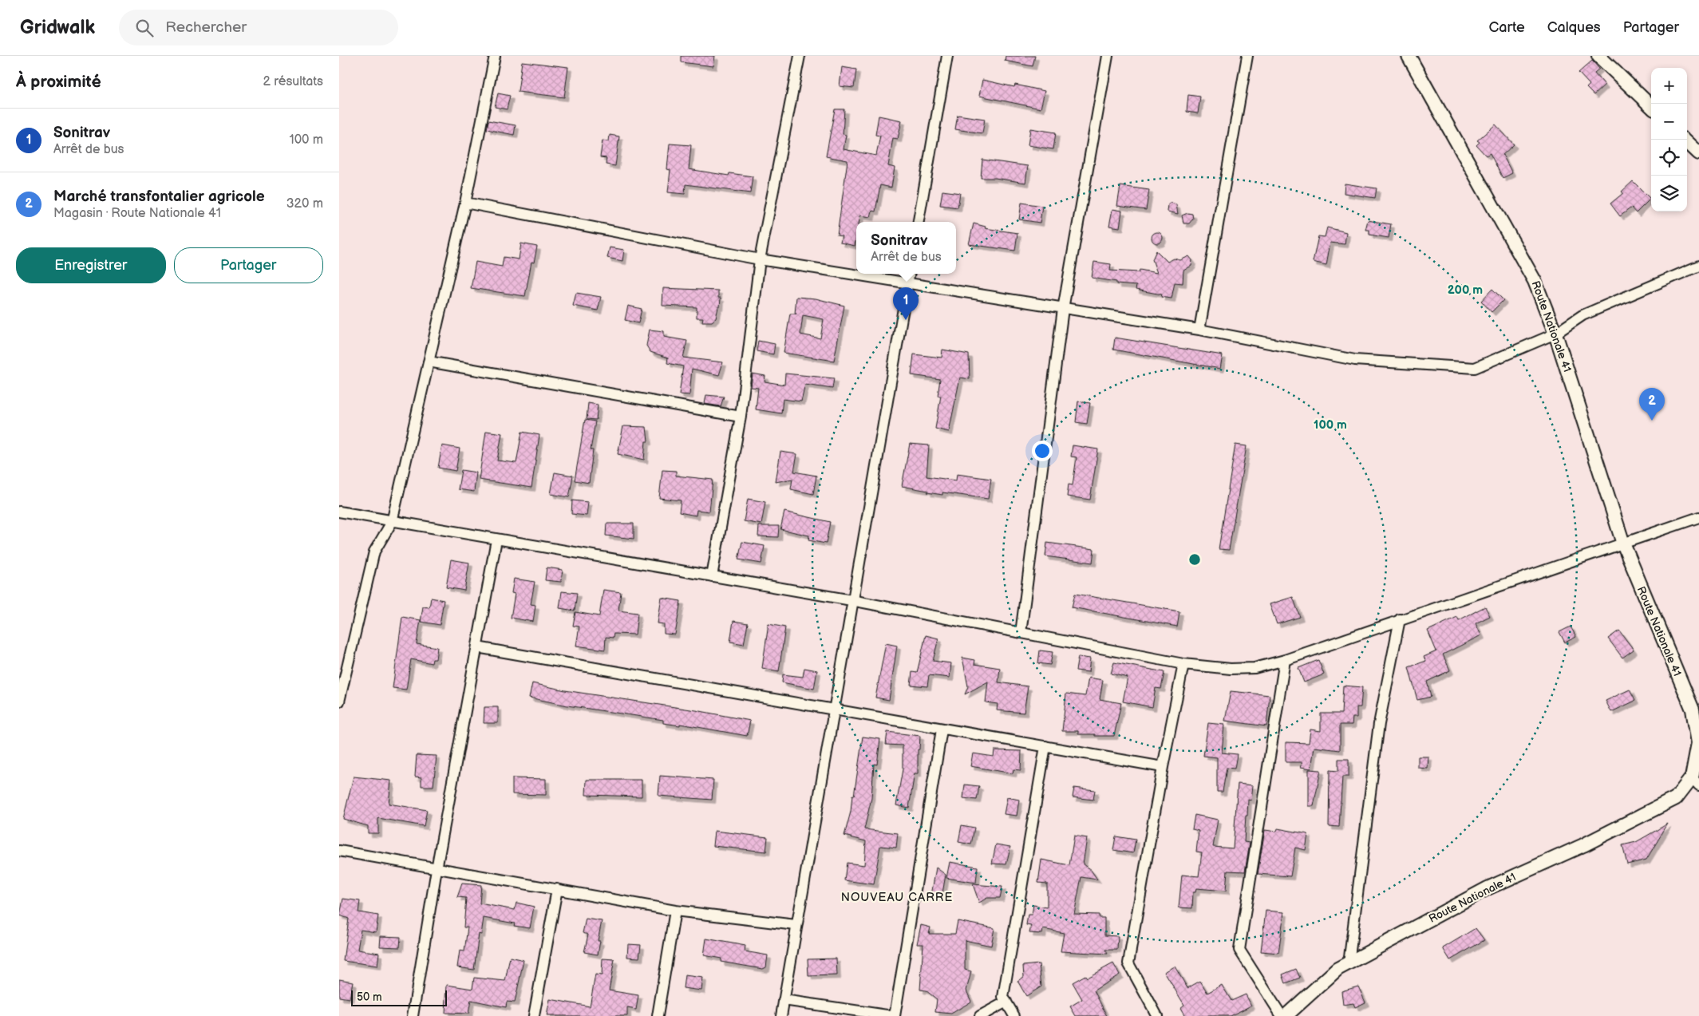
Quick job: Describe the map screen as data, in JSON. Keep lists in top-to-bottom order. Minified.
{"streets":{"street":["Route Nationale 41"]},"districts":["NOUVEAU CARRE"],"scale_bar":"50 m","page":{"header":"Gridwalk","search":"Rechercher","nav":["Carte","Calques","Partager"],"heading":["À proximité","2 résultats"],"map_buttons":["+","−"],"list":[{"mark":"1","name":"Sonitrav","note":"Arrêt de bus","value":"100 m"},{"mark":"2","name":"Marché transfontalier agricole","note":"Magasin · Route Nationale 41","value":"320 m"}],"popup":["Sonitrav","Arrêt de bus"],"buttons":["Enregistrer","Partager"],"pins":["1","2"],"scale":"50 m"},"rings":["200 m","100 m"]}
